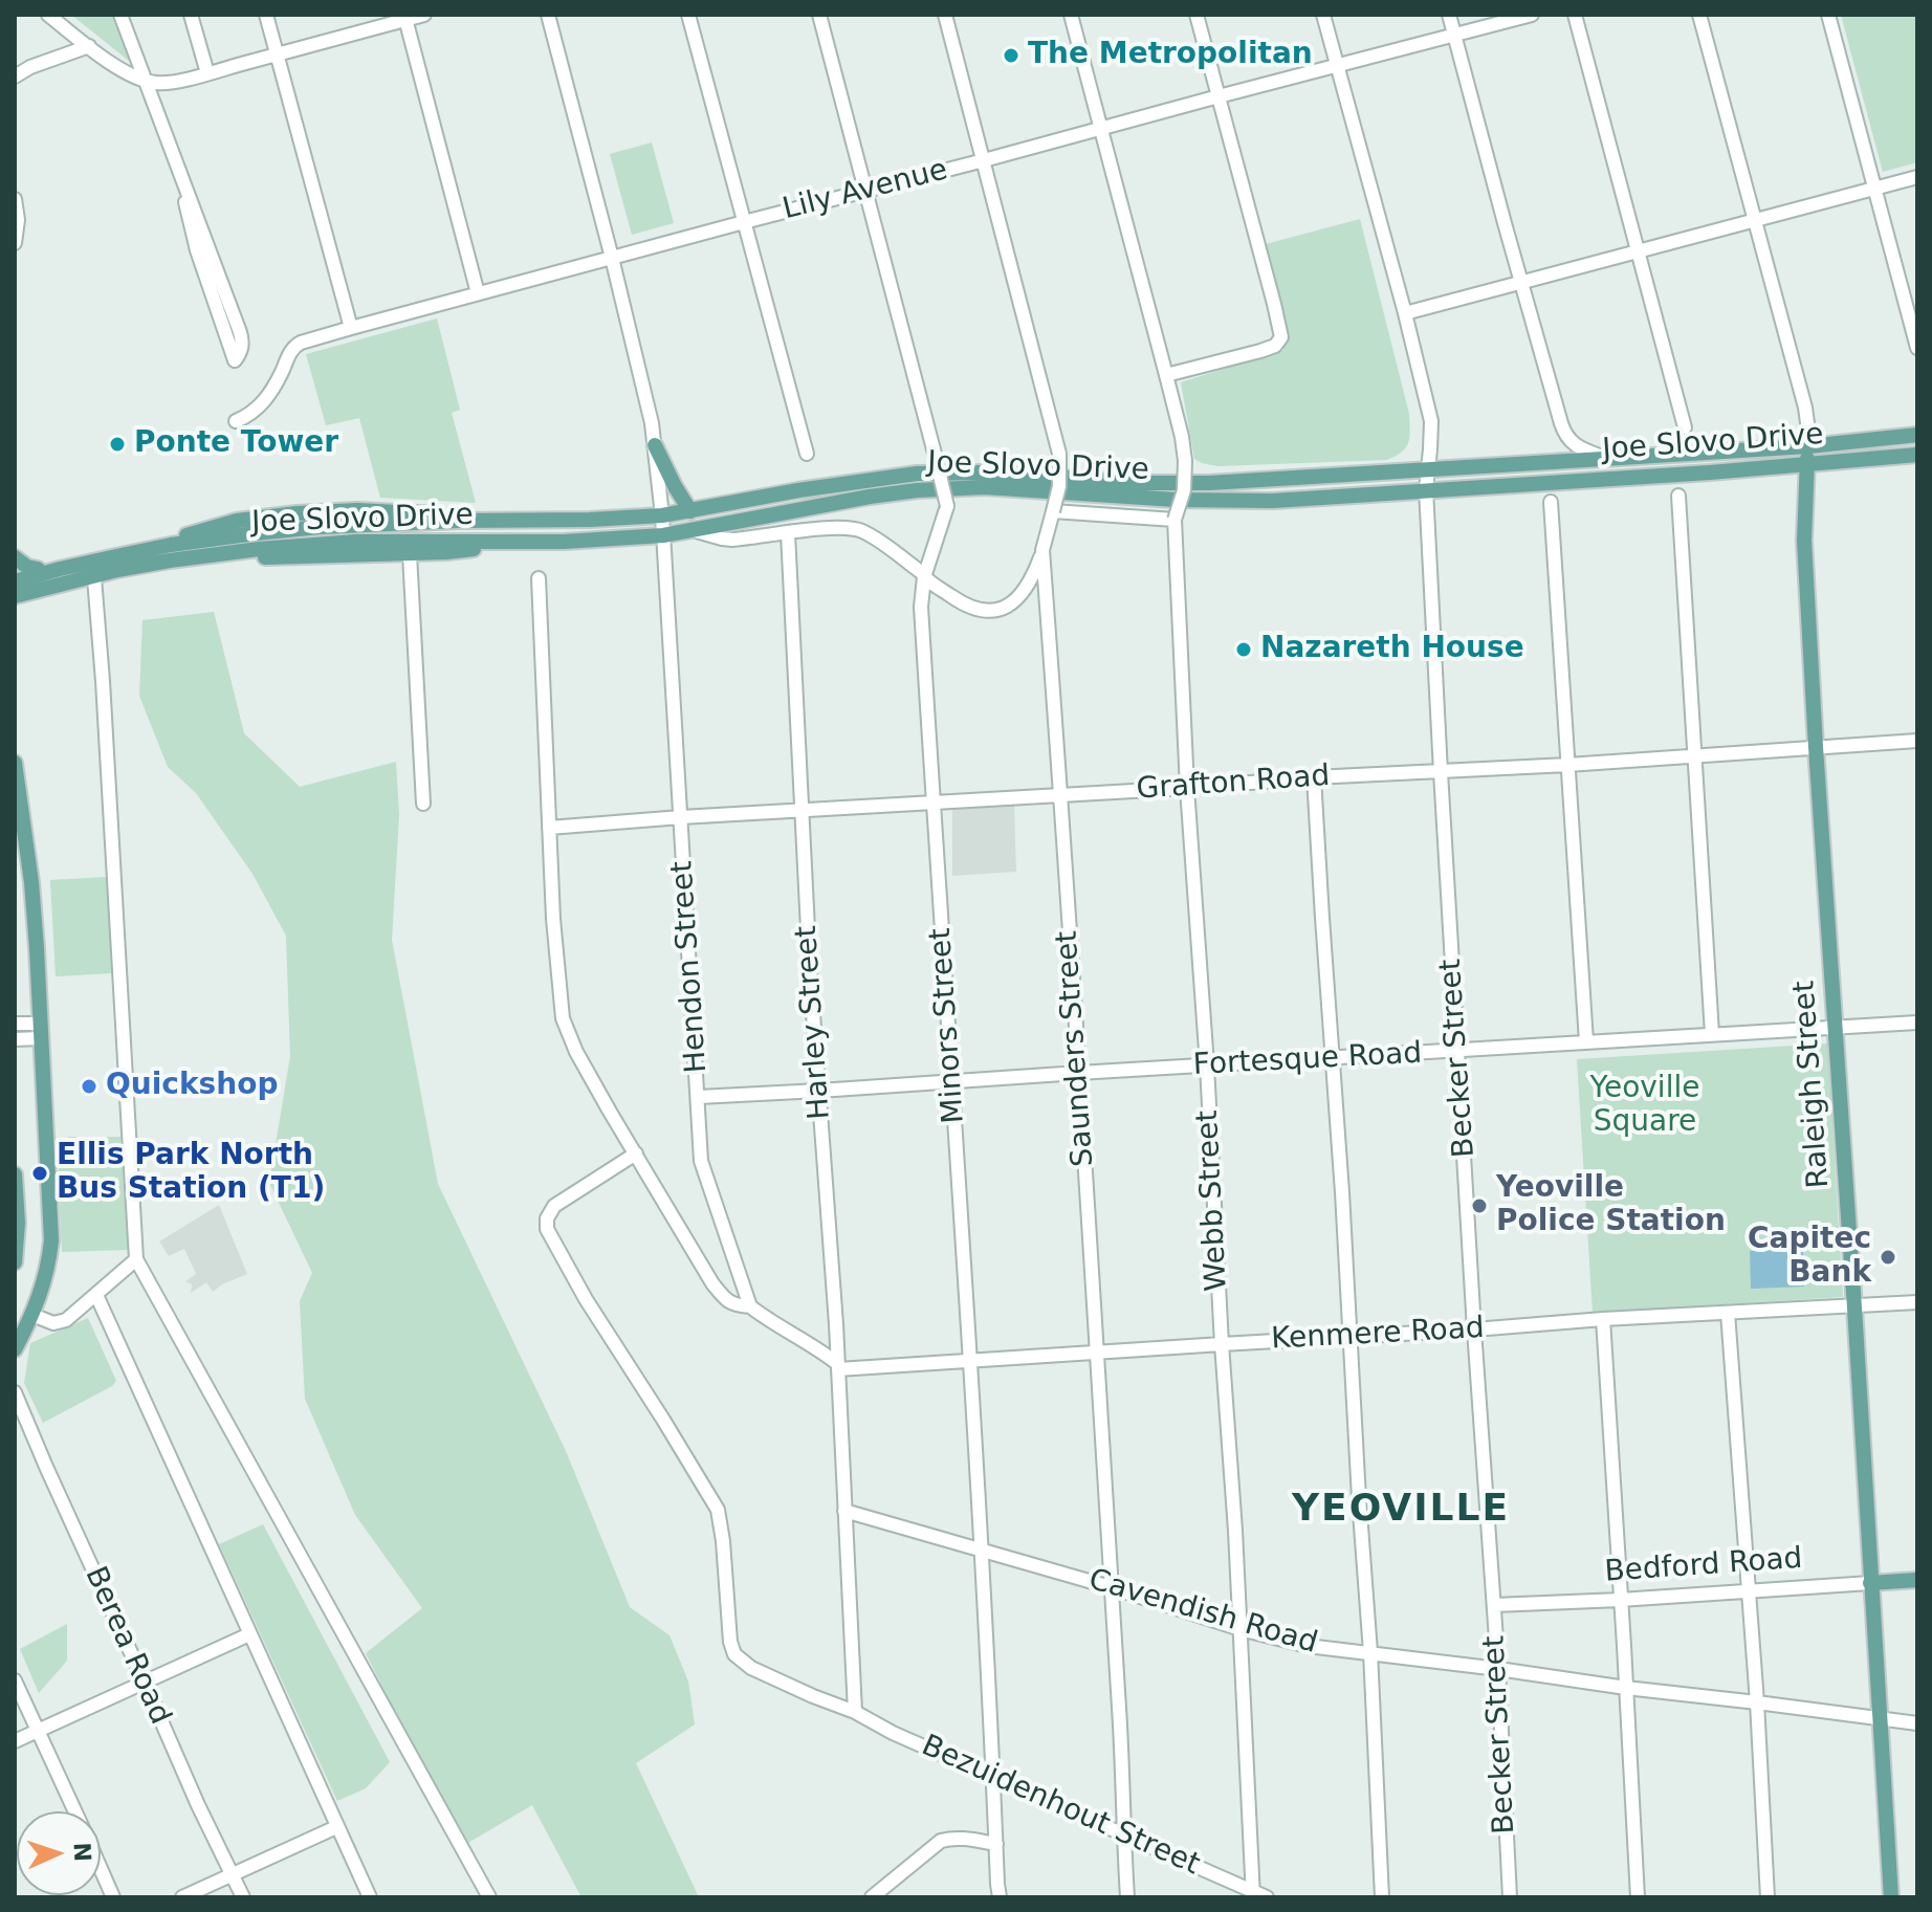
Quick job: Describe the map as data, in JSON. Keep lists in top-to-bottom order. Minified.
{"streets":{"main road":["Joe Slovo Drive","Raleigh Street","Bedford Road"],"street":["Lily Avenue","Grafton Road","Hendon Street","Harley Street","Minors Street","Saunders Street","Becker Street","Fortesque Road","Webb Street","Kenmere Road","Cavendish Road","Berea Road","Bezuidenhout Street"]},"crossings":[["Lily Avenue","Hendon Street"],["Lily Avenue","Minors Street"],["Lily Avenue","Saunders Street"],["Lily Avenue","Becker Street"],["Lily Avenue","Webb Street"],["Joe Slovo Drive","Hendon Street"],["Joe Slovo Drive","Becker Street"],["Joe Slovo Drive","Raleigh Street"],["Grafton Road","Hendon Street"],["Grafton Road","Harley Street"],["Grafton Road","Minors Street"],["Grafton Road","Saunders Street"],["Grafton Road","Becker Street"],["Grafton Road","Raleigh Street"],["Grafton Road","Webb Street"],["Hendon Street","Fortesque Road"],["Harley Street","Fortesque Road"],["Harley Street","Kenmere Road"],["Harley Street","Cavendish Road"],["Harley Street","Bezuidenhout Street"],["Minors Street","Fortesque Road"],["Minors Street","Kenmere Road"],["Minors Street","Cavendish Road"],["Minors Street","Bezuidenhout Street"],["Saunders Street","Fortesque Road"],["Saunders Street","Kenmere Road"],["Saunders Street","Cavendish Road"],["Saunders Street","Bezuidenhout Street"],["Becker Street","Fortesque Road"],["Becker Street","Kenmere Road"],["Becker Street","Bedford Road"],["Becker Street","Cavendish Road"],["Fortesque Road","Raleigh Street"],["Fortesque Road","Webb Street"],["Raleigh Street","Kenmere Road"],["Raleigh Street","Bedford Road"],["Raleigh Street","Cavendish Road"],["Webb Street","Kenmere Road"],["Webb Street","Cavendish Road"],["Webb Street","Bezuidenhout Street"]],"districts":["YEOVILLE"],"parks":["Yeoville Square"],"places":["The Metropolitan","Ponte Tower","Nazareth House","Quickshop","Ellis Park North Bus Station (T1)","Yeoville Police Station","Capitec Bank"],"north":"right"}
